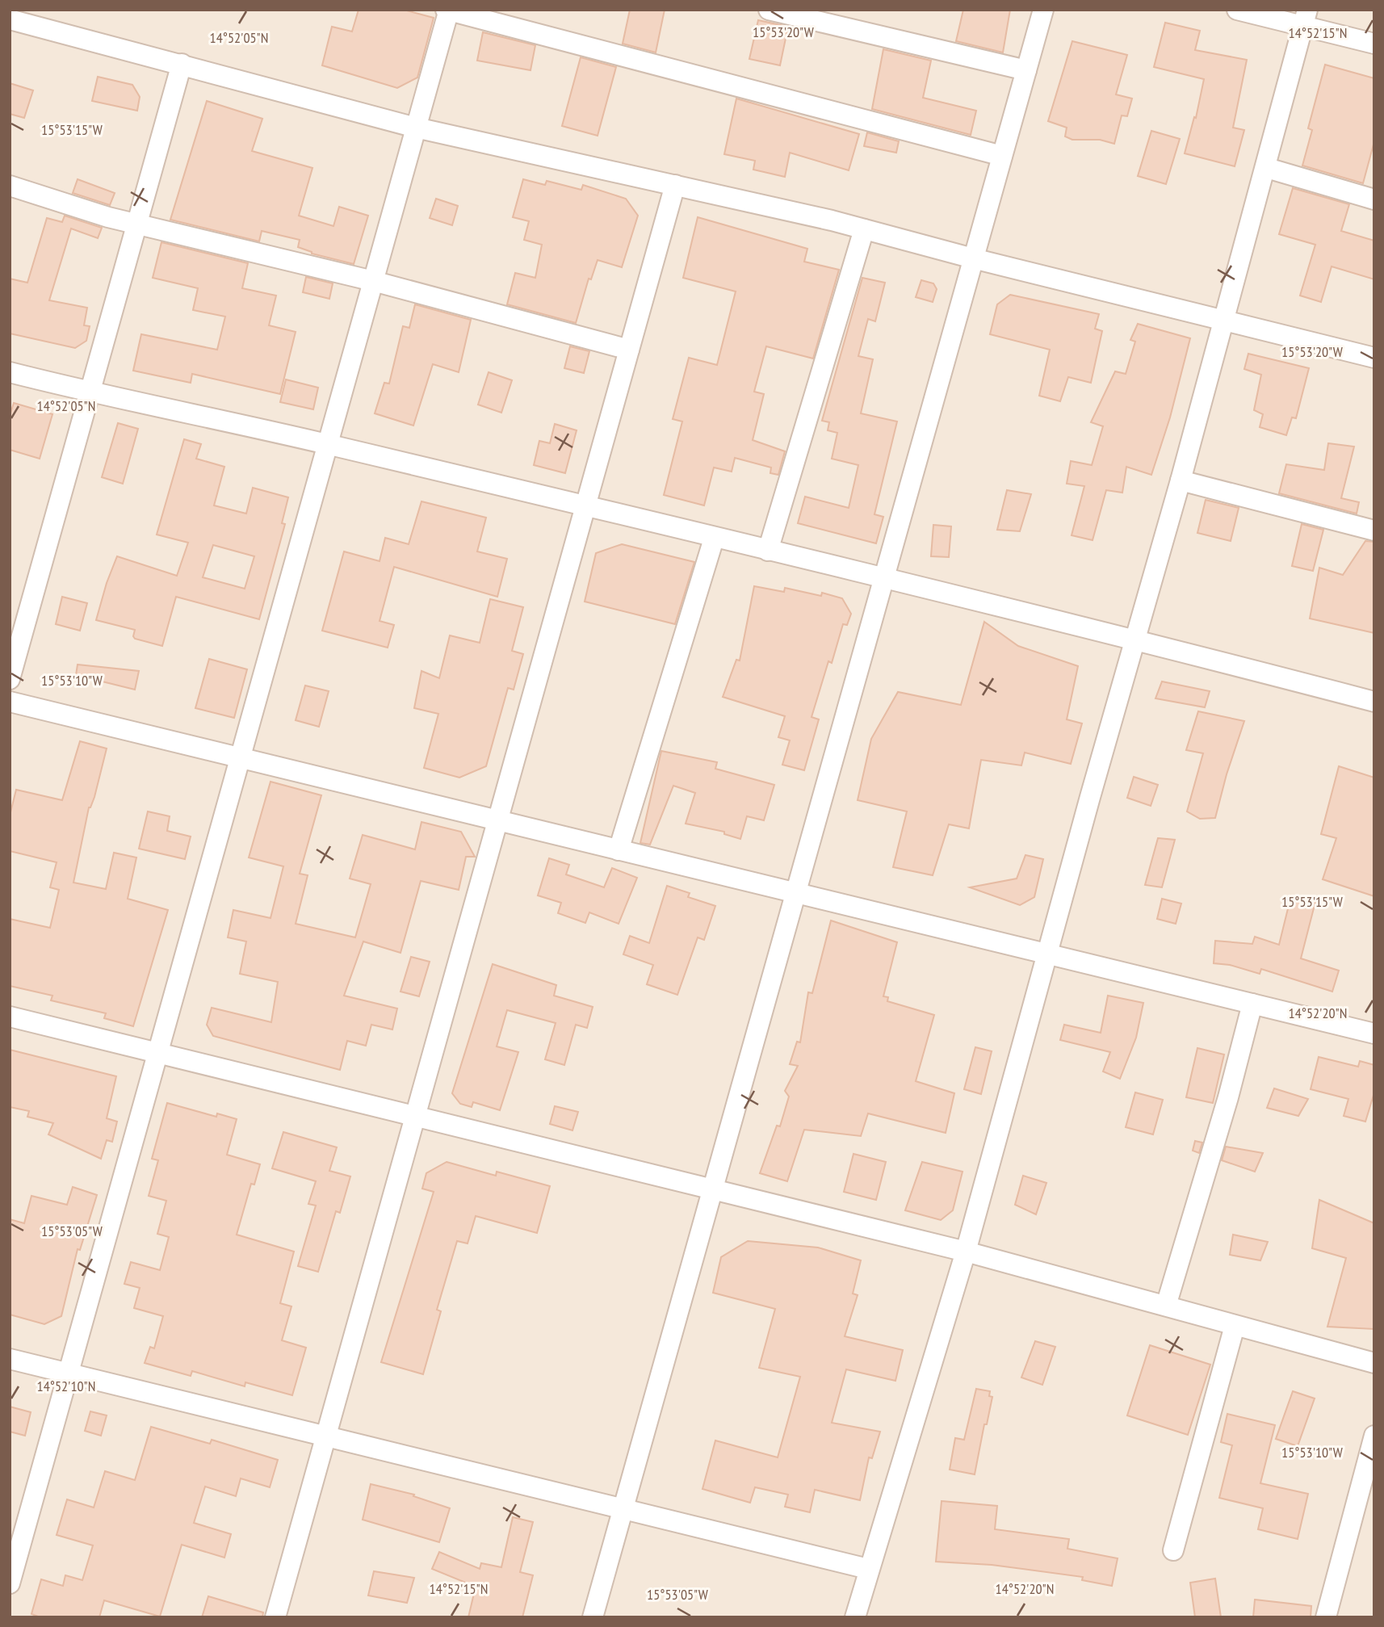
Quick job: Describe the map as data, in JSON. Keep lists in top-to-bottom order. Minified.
{"coordinates":["15°53'20\"W","14°52'15\"N","14°52'05\"N","15°53'15\"W","15°53'10\"W","14°52'20\"N","15°53'05\"W","14°52'10\"N"]}
